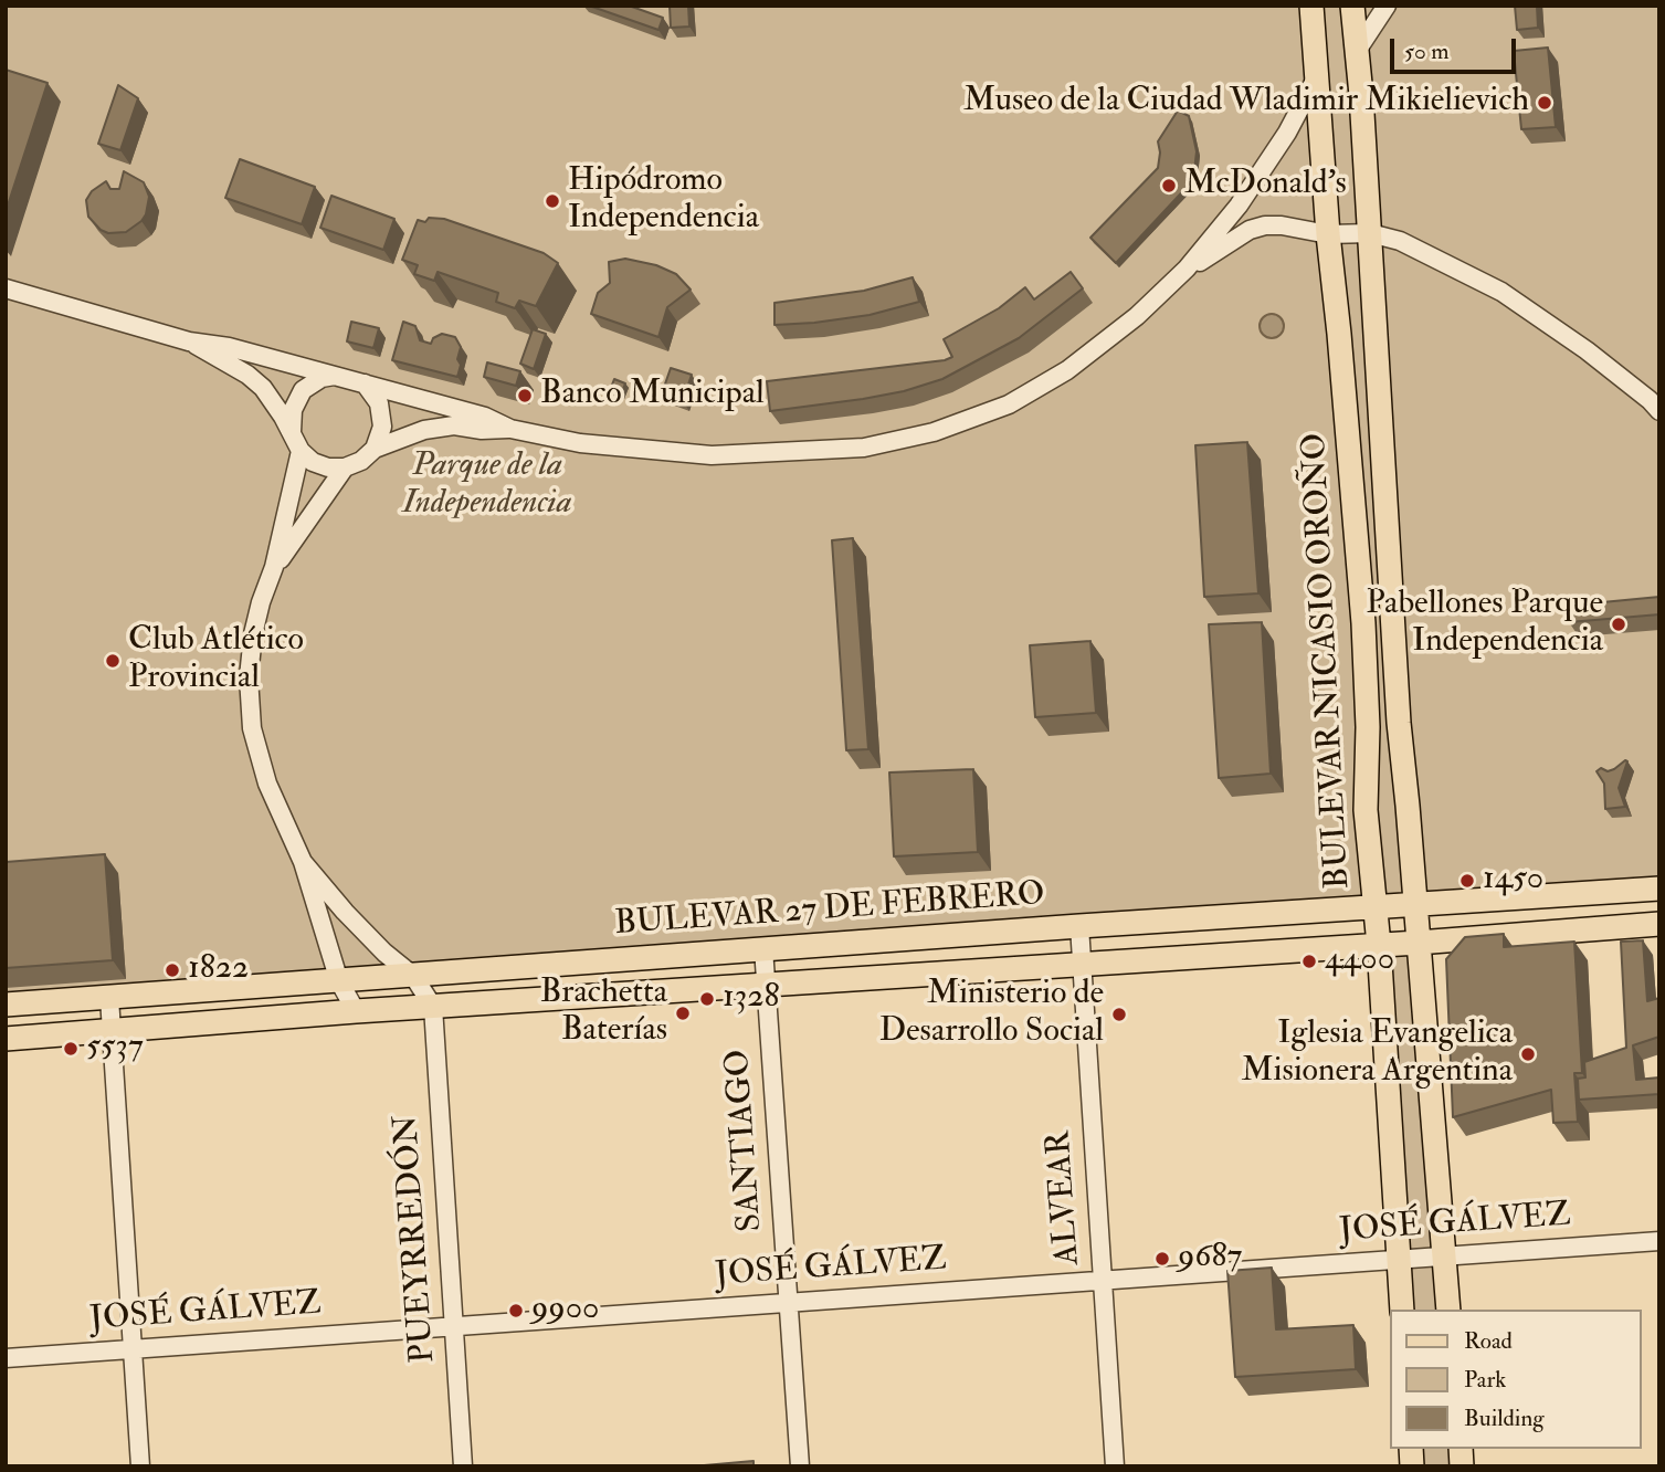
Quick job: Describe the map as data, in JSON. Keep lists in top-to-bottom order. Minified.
{"streets":{"main road":["BULEVAR NICASIO OROÑO","BULEVAR 27 DE FEBRERO"],"street":["SANTIAGO","ALVEAR","JOSÉ GÁLVEZ","PUEYRREDÓN"]},"crossings":[["BULEVAR NICASIO OROÑO","BULEVAR 27 DE FEBRERO"],["BULEVAR NICASIO OROÑO","JOSÉ GÁLVEZ"],["BULEVAR 27 DE FEBRERO","SANTIAGO"],["BULEVAR 27 DE FEBRERO","ALVEAR"],["BULEVAR 27 DE FEBRERO","PUEYRREDÓN"],["SANTIAGO","JOSÉ GÁLVEZ"],["ALVEAR","JOSÉ GÁLVEZ"],["JOSÉ GÁLVEZ","PUEYRREDÓN"]],"parks":["Parque de la Independencia"],"places":["Museo de la Ciudad Wladimir Mikielievich","McDonald's","Hipódromo Independencia","Banco Municipal","Pabellones Parque Independencia","Club Atlético Provincial","1450","4400","1822","1328","Brachetta Baterías","Ministerio de Desarrollo Social","5537","Iglesia Evangelica Misionera Argentina","9687","9900"],"legend":["Road","Park","Building"],"scale_bar":"50 m"}
